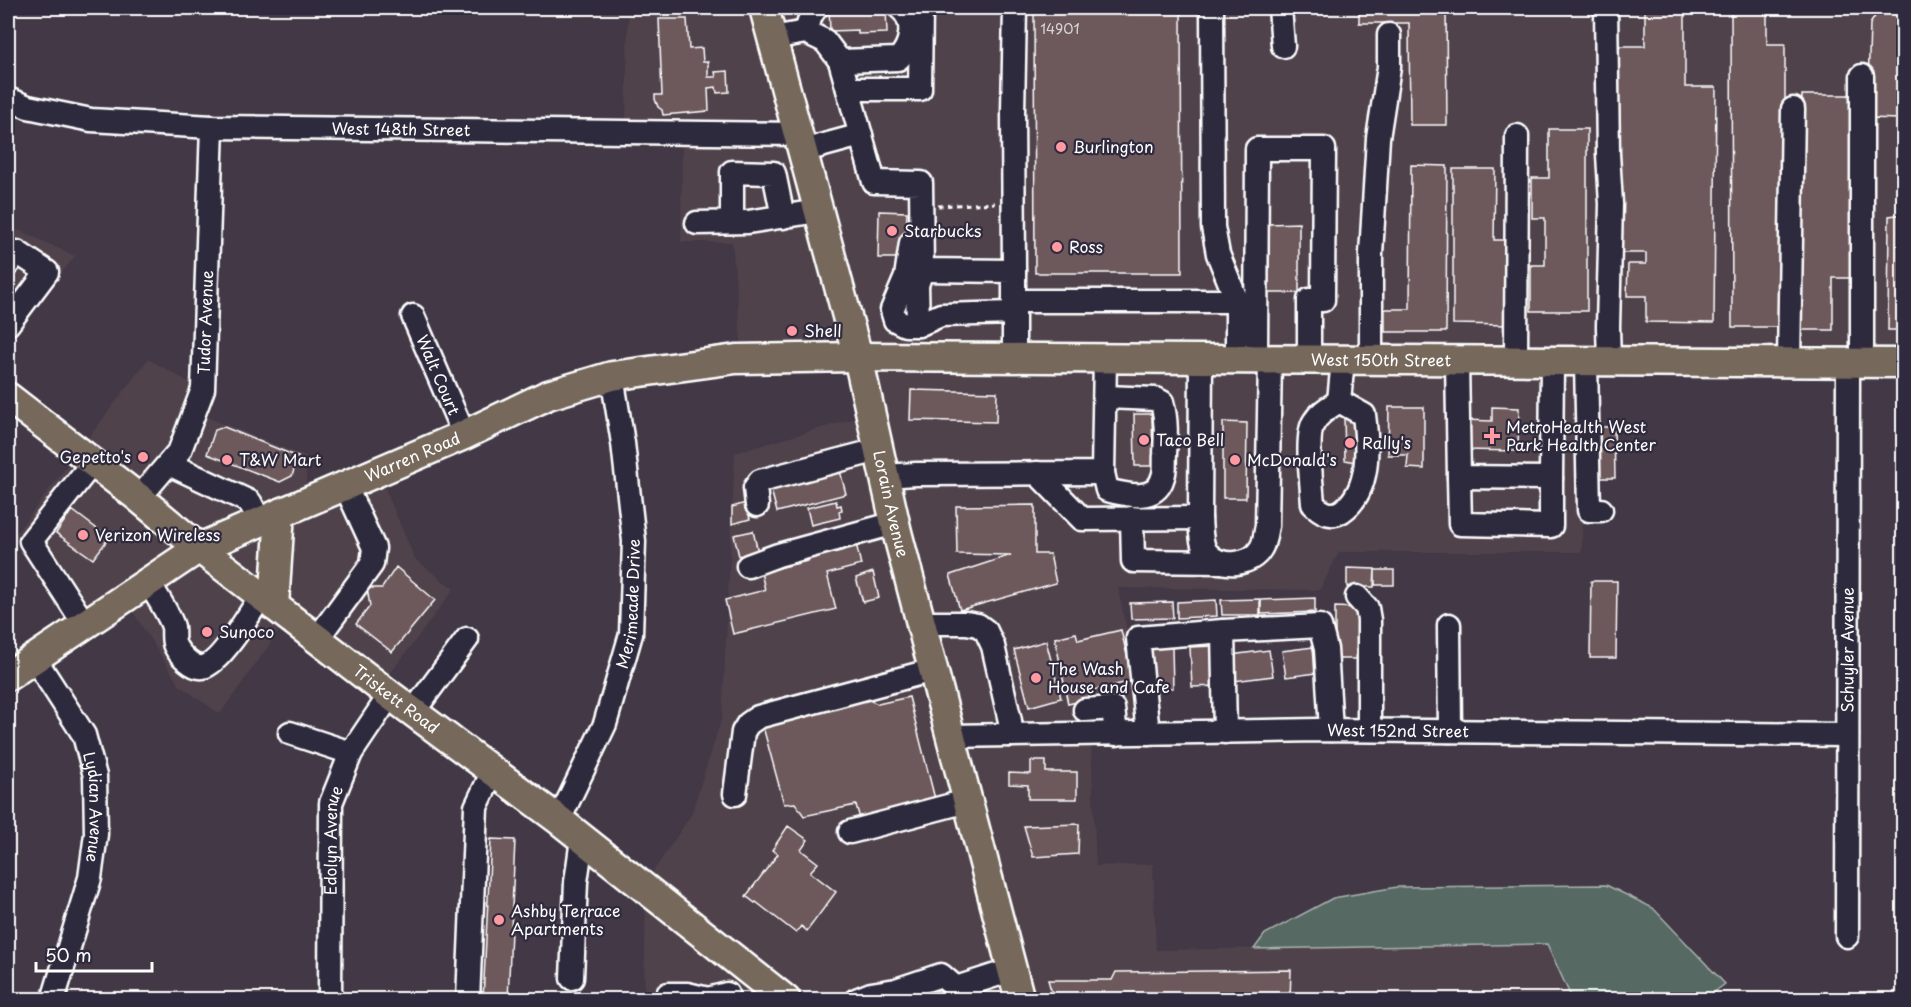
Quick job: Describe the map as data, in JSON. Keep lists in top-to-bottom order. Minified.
{"streets":{"main road":["West 150th Street","Warren Road","Lorain Avenue","Triskett Road"],"street":["West 148th Street","Tudor Avenue","Walt Court","Merimeade Drive","Schuyler Avenue","West 152nd Street","Lydian Avenue","Edolyn Avenue"]},"crossings":[["West 148th Street","Tudor Avenue"],["West 148th Street","Lorain Avenue"],["Tudor Avenue","Triskett Road"],["West 150th Street","Warren Road"],["West 150th Street","Lorain Avenue"],["West 150th Street","Schuyler Avenue"],["Walt Court","Warren Road"],["Warren Road","Lorain Avenue"],["Warren Road","Merimeade Drive"],["Warren Road","Triskett Road"],["Warren Road","Lydian Avenue"],["Lorain Avenue","West 152nd Street"],["Merimeade Drive","Triskett Road"],["Schuyler Avenue","West 152nd Street"],["Triskett Road","Edolyn Avenue"]],"places":{"other":["Burlington","Starbucks","Ross","Shell","Taco Bell","Rally's","Gepetto's","T&W Mart","McDonald's","Verizon Wireless","Sunoco","The Wash House and Cafe","Ashby Terrace Apartments"],"health":["MetroHealth West Park Health Center"]},"house_numbers":["14901"],"scale_bar":"50 m"}
